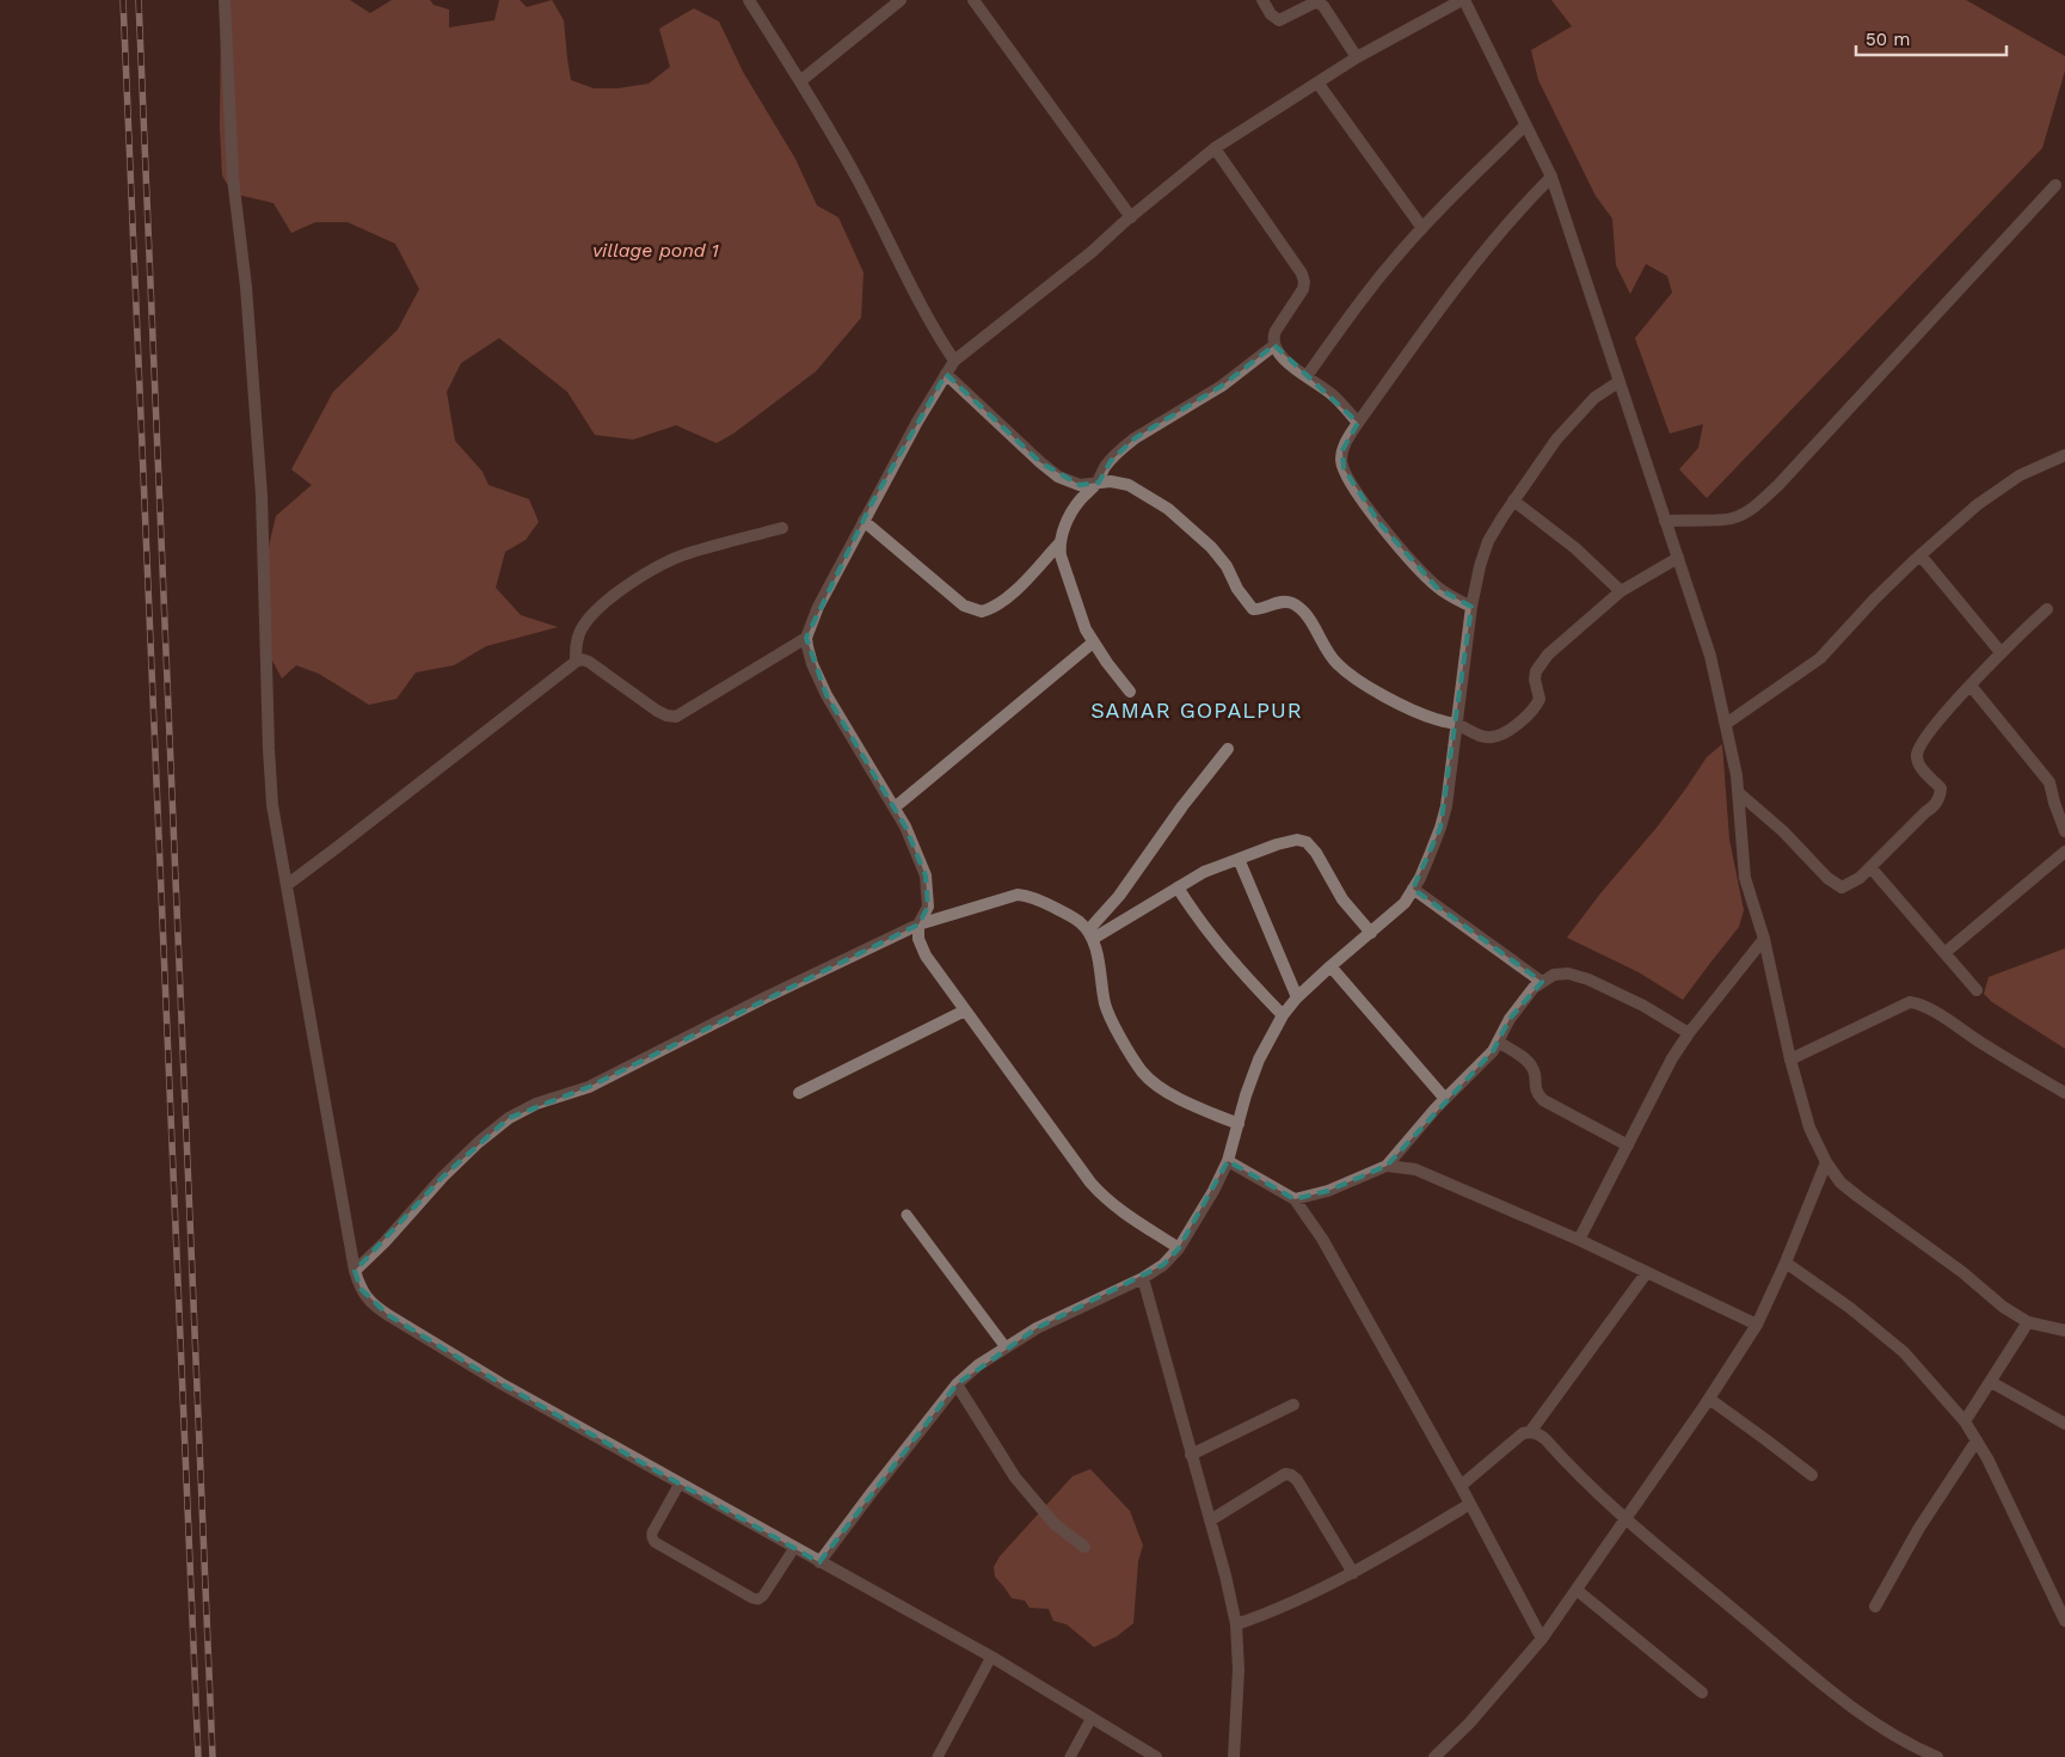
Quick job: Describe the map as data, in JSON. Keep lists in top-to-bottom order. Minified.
{"districts":["SAMAR GOPALPUR"],"water":["village pond 1"],"scale_bar":"50 m"}
